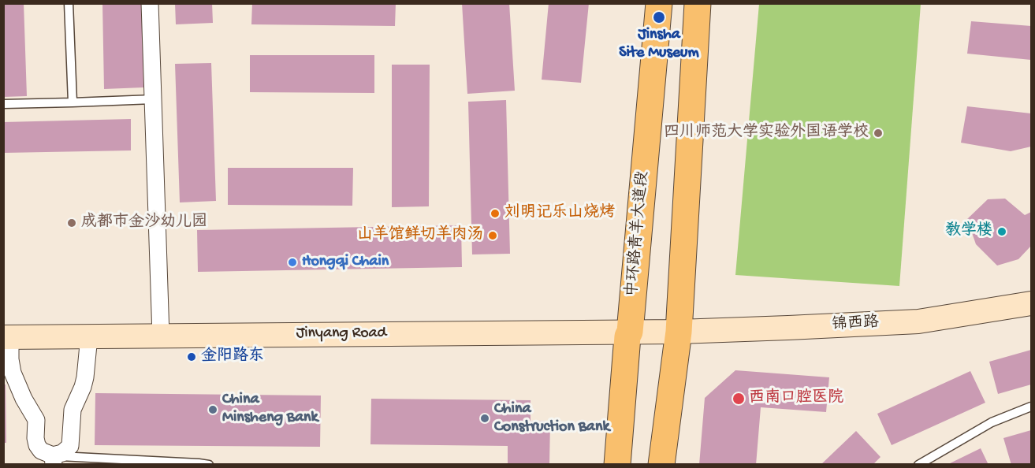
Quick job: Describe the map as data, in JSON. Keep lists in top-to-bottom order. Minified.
{"streets":{"main road":["中环路青羊大道段"],"street":["锦西路","Jinyang Road"]},"crossings":[["中环路青羊大道段","Jinyang Road"],["锦西路","Jinyang Road"]],"places":["Jinsha Site Museum","四川师范大学实验外国语学校","刘明记乐山烧烤","成都市金沙幼儿园","教学楼","山羊馆鲜切羊肉汤","Hongqi Chain","金阳路东","西南口腔医院","China Minsheng Bank","China Construction Bank"]}
